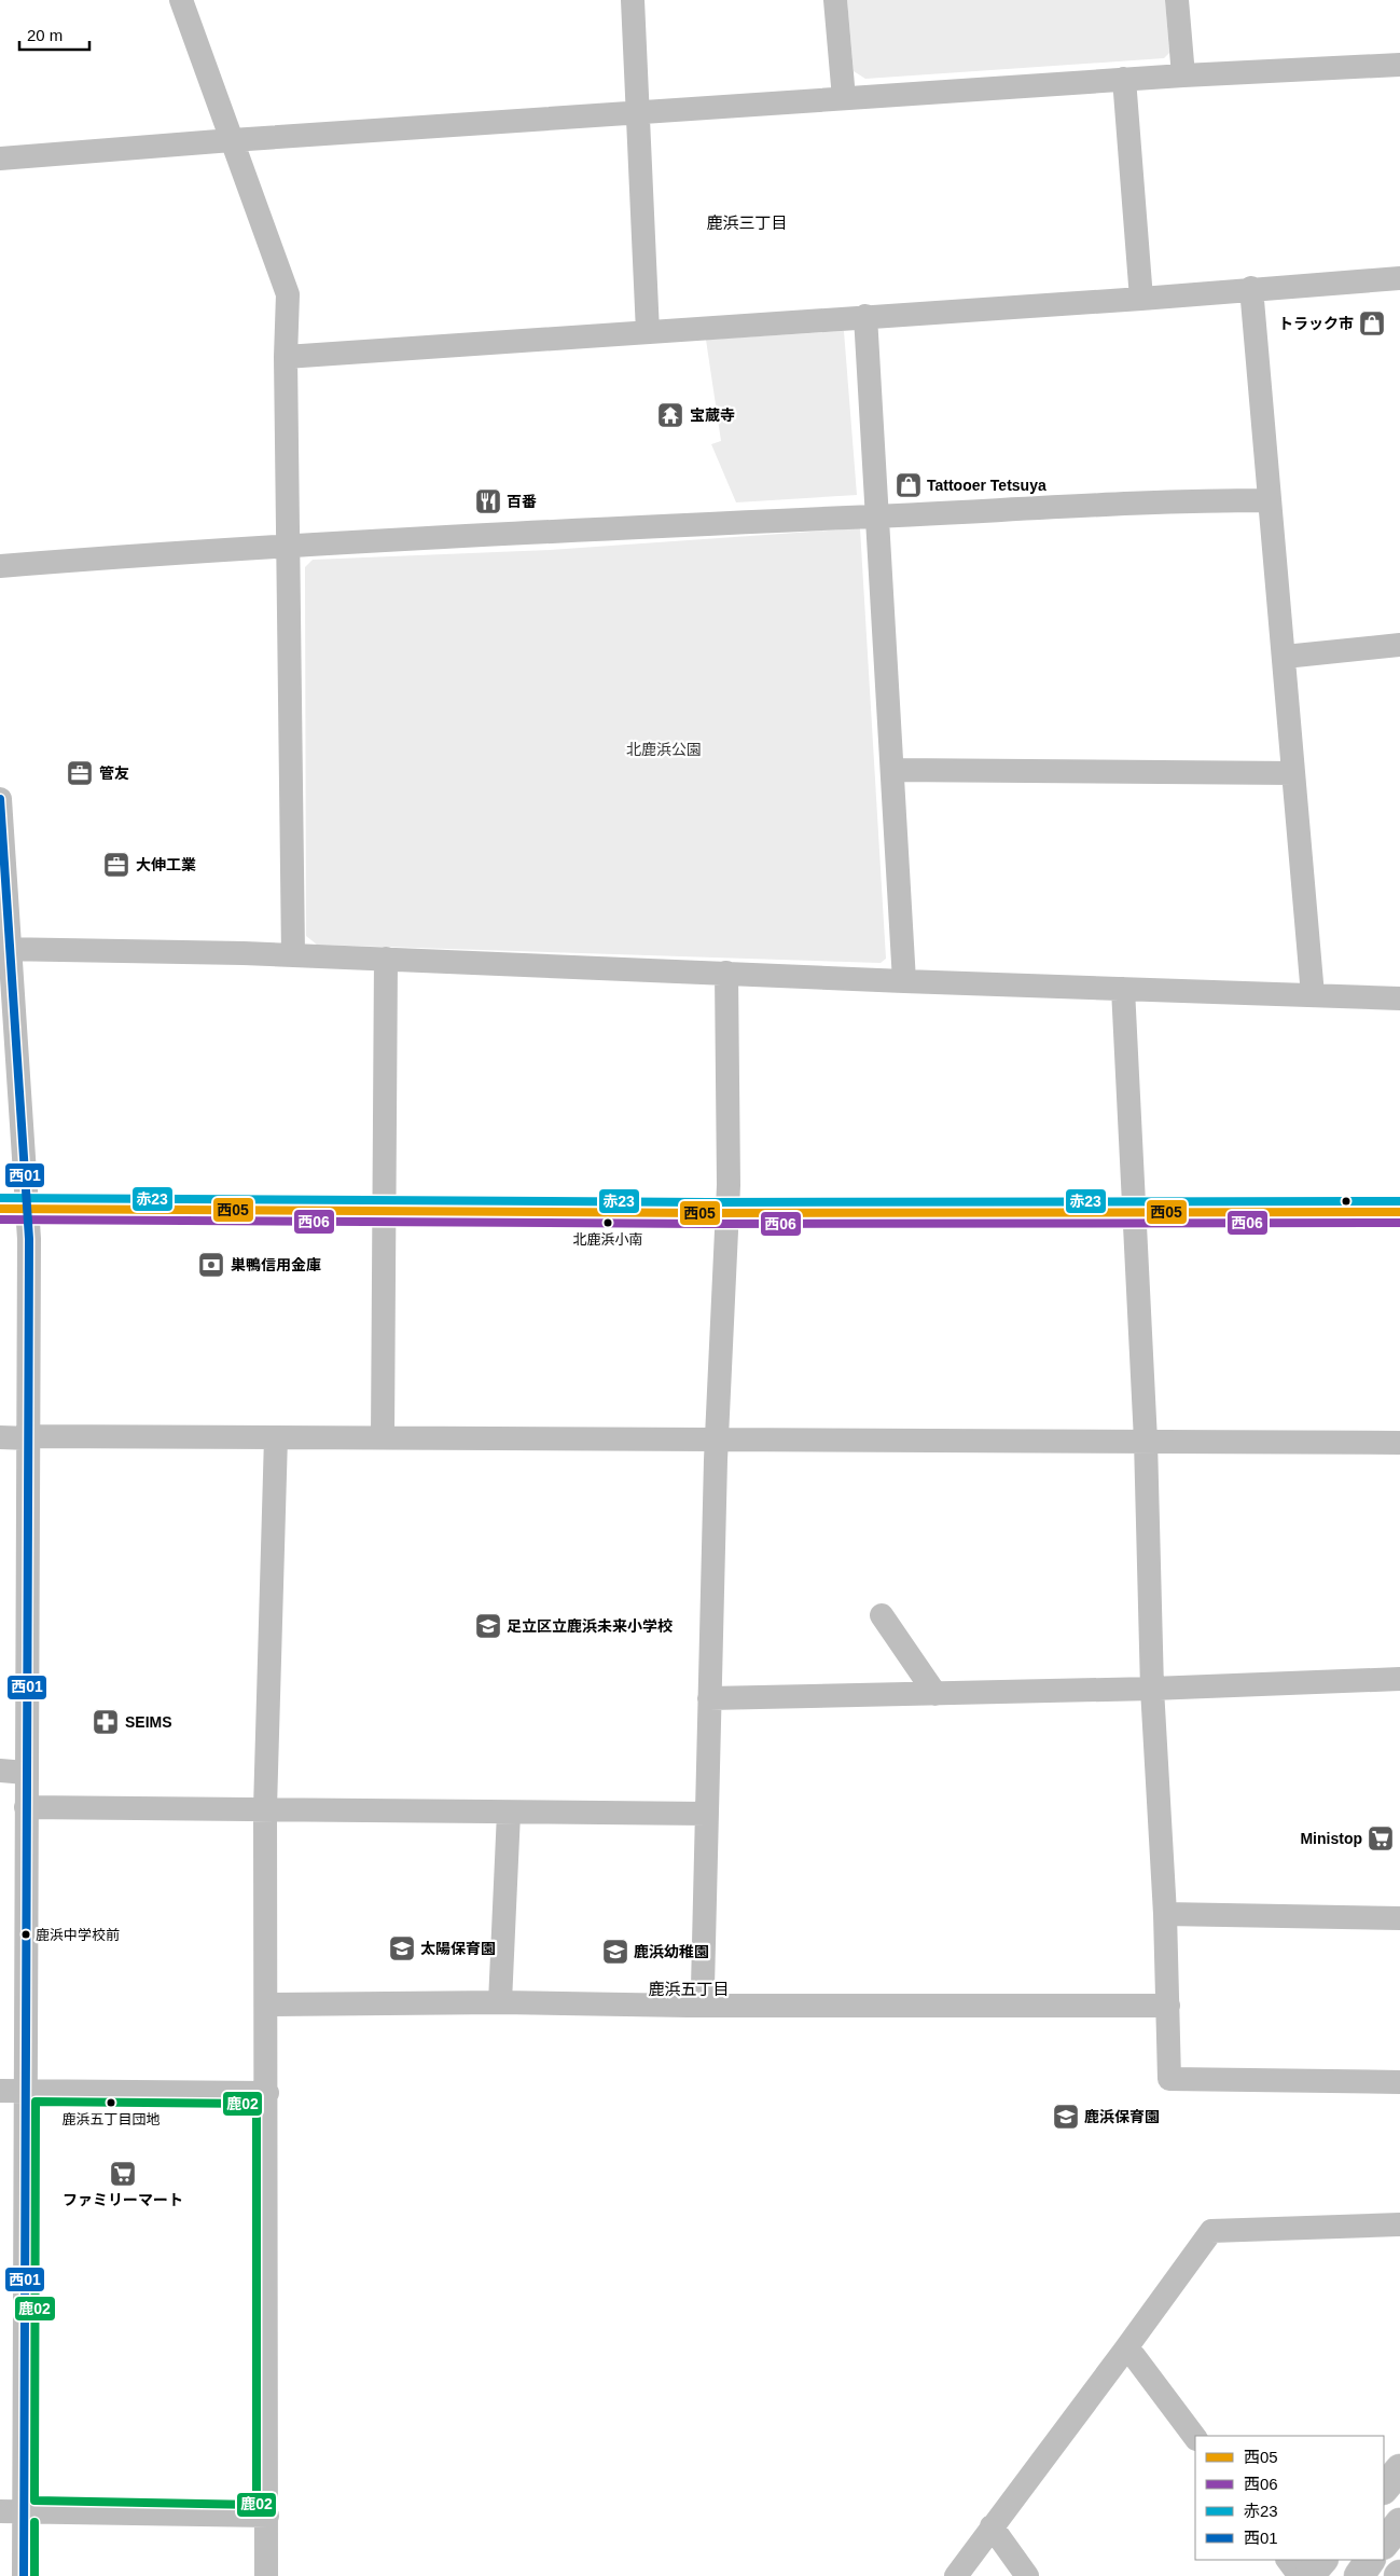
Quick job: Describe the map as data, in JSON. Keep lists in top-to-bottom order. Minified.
{"districts":["鹿浜三丁目","鹿浜五丁目"],"parks":["北鹿浜公園"],"places":{"shop":["トラック市","Tattooer Tetsuya"],"temple":["宝蔵寺"],"restaurant":["百番"],"office":["管友","大伸工業"],"other":["北鹿浜小南","鹿浜中学校前","鹿浜五丁目団地"],"bank":["巣鴨信用金庫"],"school or university":["足立区立鹿浜未来小学校","太陽保育園","鹿浜幼稚園","鹿浜保育園"],"pharmacy":["SEIMS"],"supermarket":["Ministop","ファミリーマート"]},"lines":["transit line 西01","transit line 赤23","transit line 西05","transit line 西06","transit line 鹿02"],"legend":["西05","西06","赤23","西01"],"scale_bar":"20 m"}
